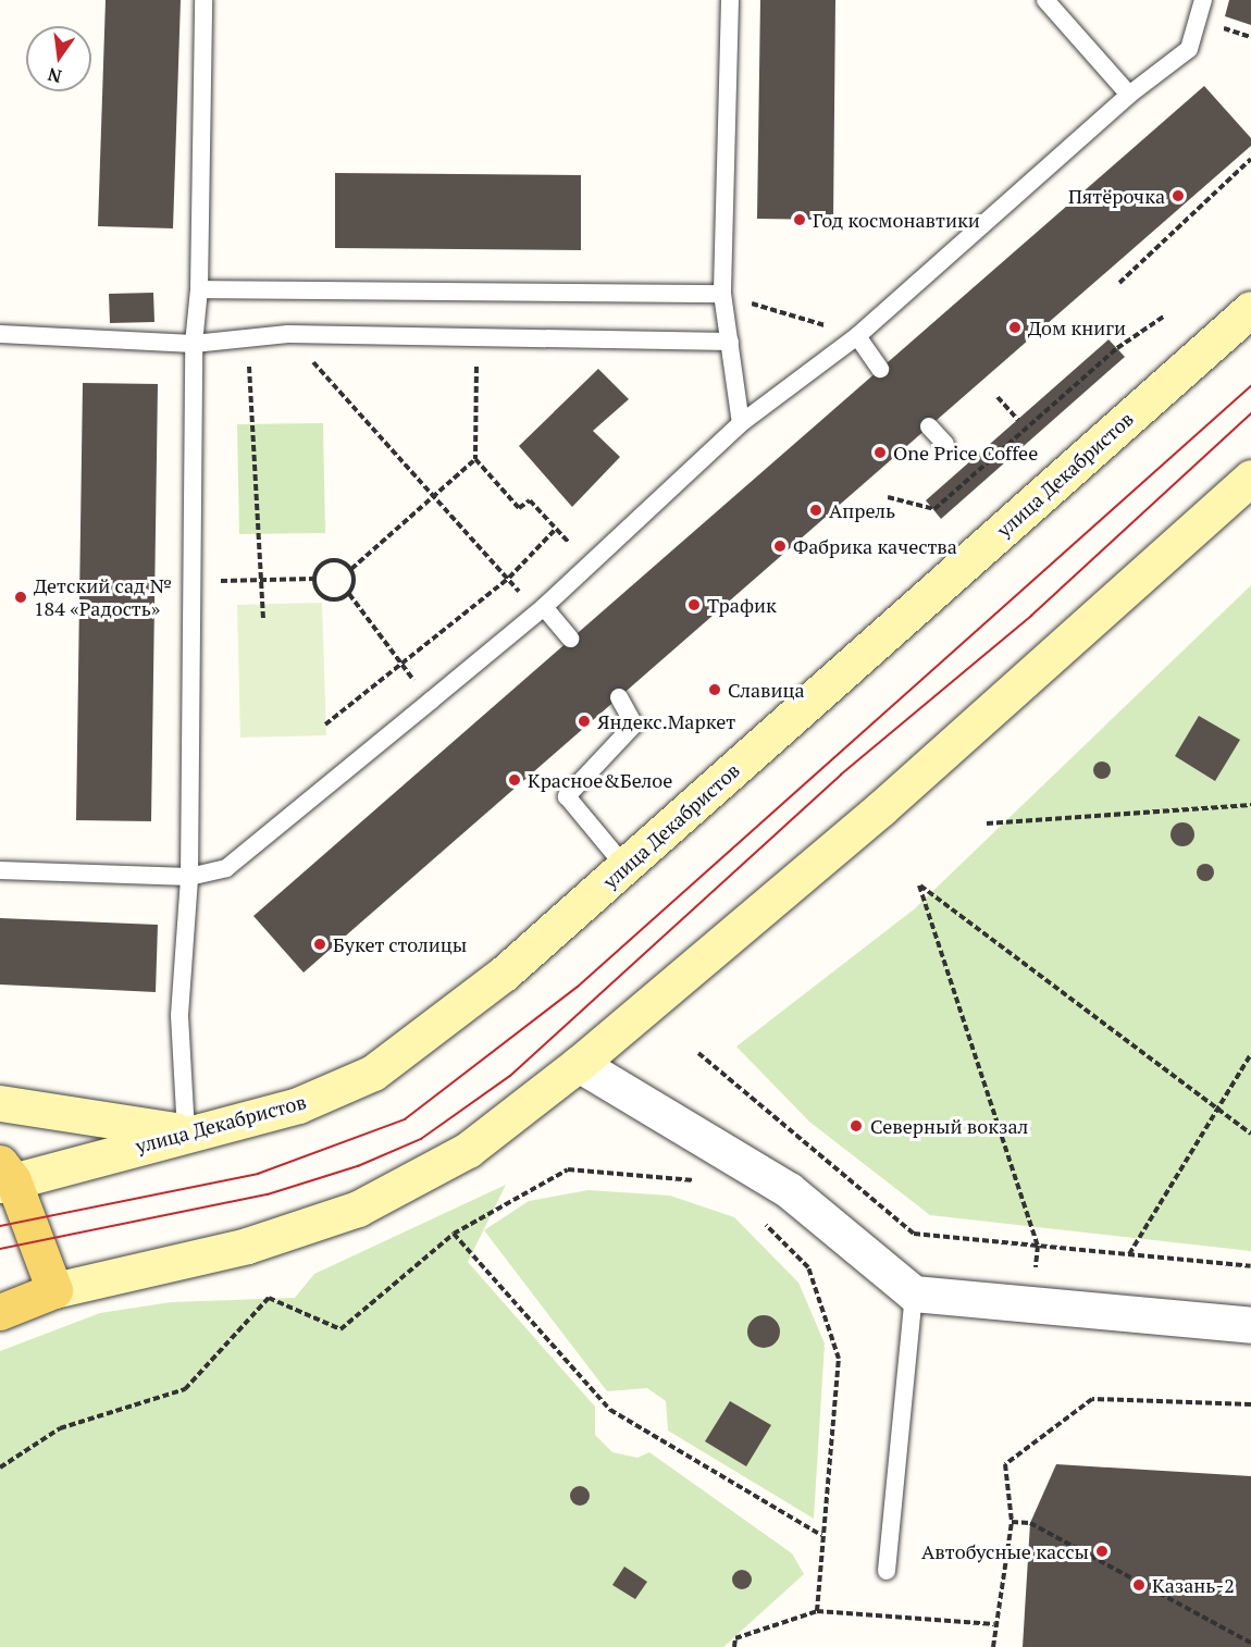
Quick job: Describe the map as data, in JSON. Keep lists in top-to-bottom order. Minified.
{"streets":{"main road":["улица Декабристов"]},"places":["Пятёрочка","Год космонавтики","Дом книги","One Price Coffee","Апрель","Фабрика качества","Детский сад № 184 «Радость»","Трафик","Славица","Яндекс.Маркет","Красное&Белое","Букет столицы","Северный вокзал","Автобусные кассы","Казань-2"],"north":"bottom"}
